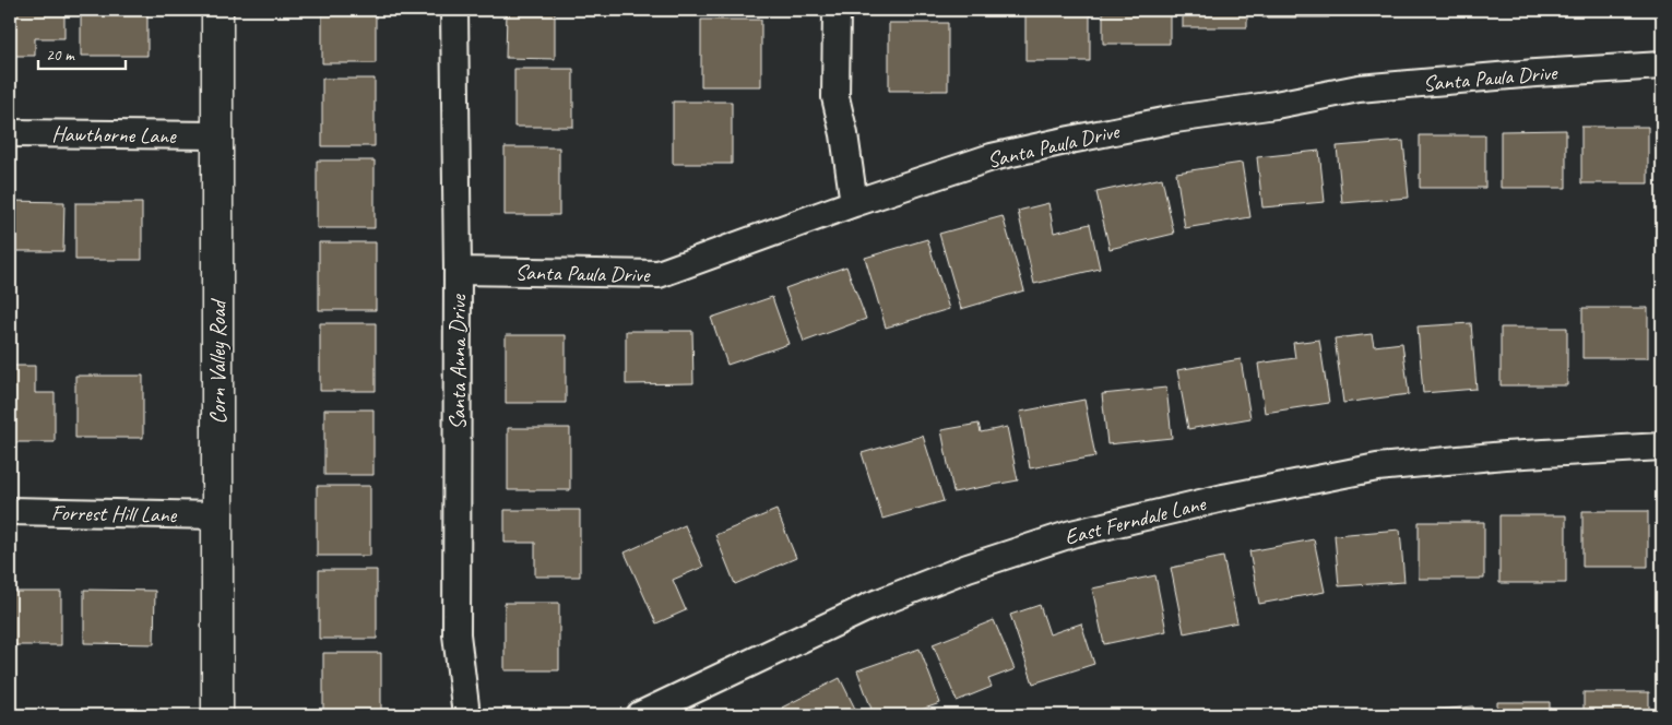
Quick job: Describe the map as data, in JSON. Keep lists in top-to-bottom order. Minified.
{"streets":{"main road":["Corn Valley Road"],"street":["Santa Paula Drive","Hawthorne Lane","Santa Anna Drive","Forrest Hill Lane","East Ferndale Lane"]},"crossings":[["Santa Paula Drive","Santa Anna Drive"],["Hawthorne Lane","Corn Valley Road"],["Corn Valley Road","Forrest Hill Lane"]],"scale_bar":"20 m"}
